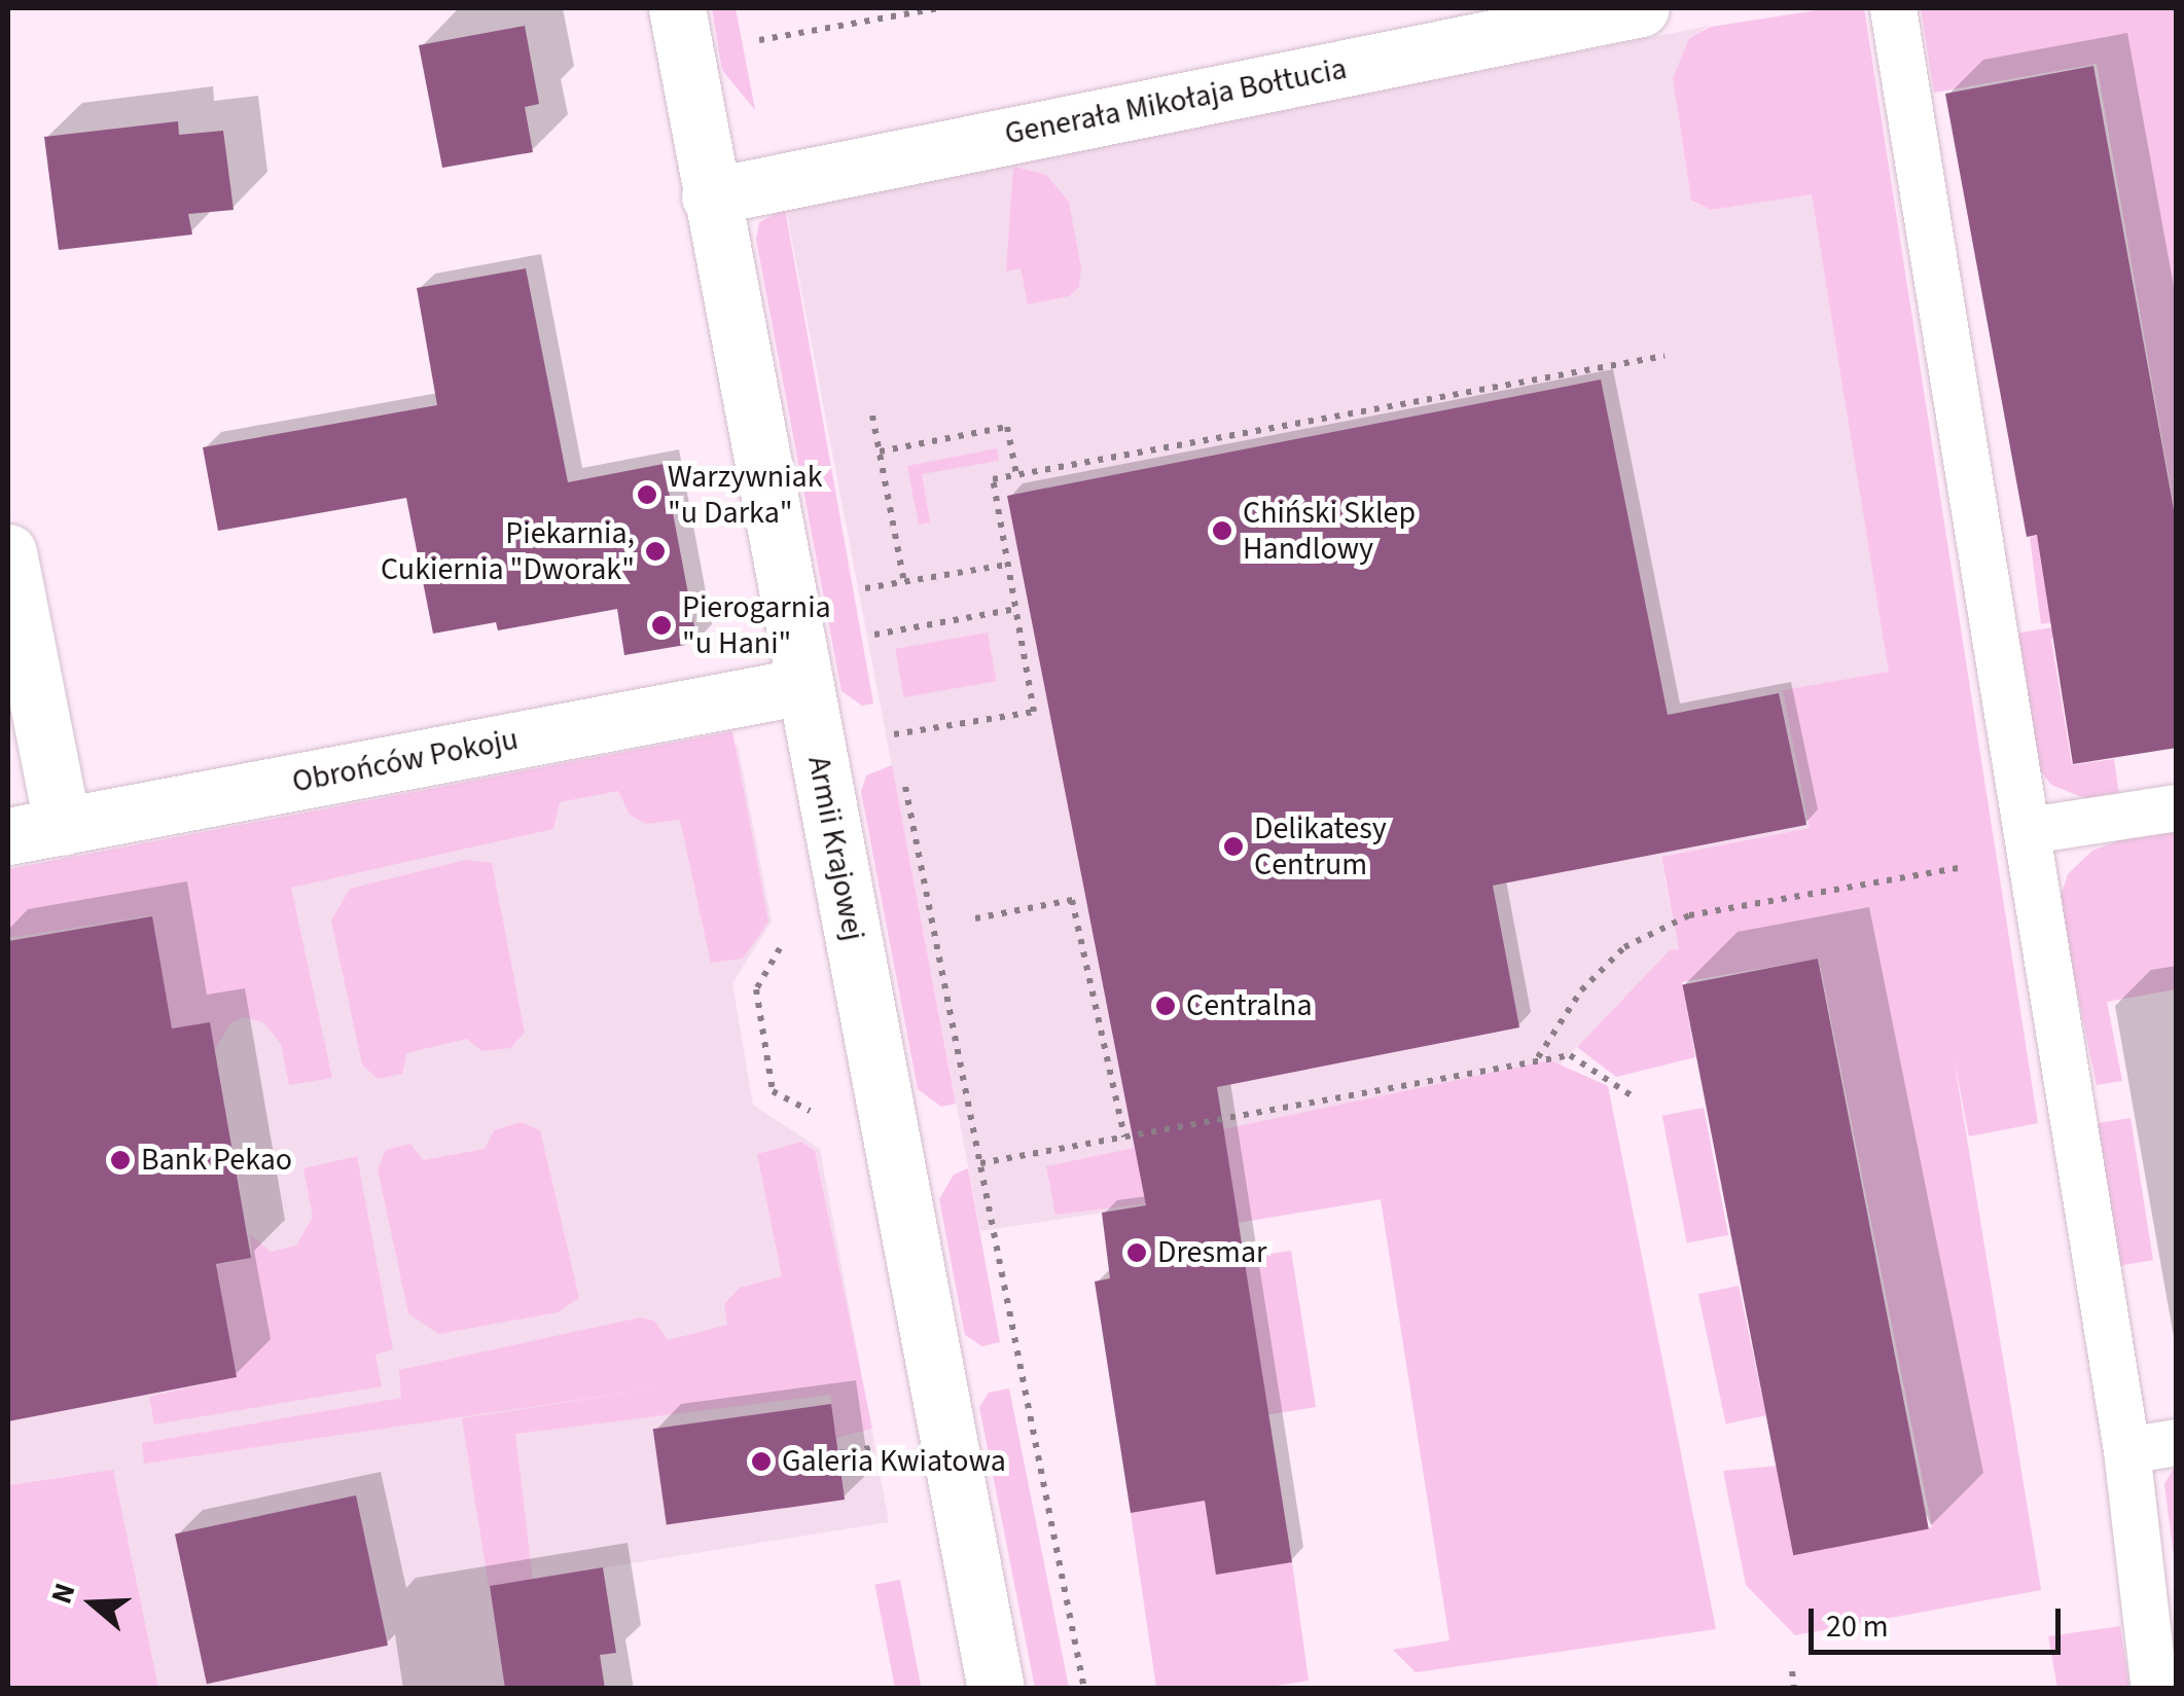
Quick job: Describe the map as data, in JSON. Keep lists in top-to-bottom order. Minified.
{"streets":{"street":["Generała Mikołaja Bołtucia","Obrońców Pokoju","Armii Krajowej"]},"crossings":[["Generała Mikołaja Bołtucia","Armii Krajowej"],["Obrońców Pokoju","Armii Krajowej"]],"places":["Warzywniak \"u Darka\"","Chiński Sklep Handlowy","Piekarnia, Cukiernia \"Dworak\"","Pierogarnia \"u Hani\"","Delikatesy Centrum","Centralna","Bank Pekao","Dresmar","Galeria Kwiatowa"],"scale_bar":"20 m","north":"left"}
